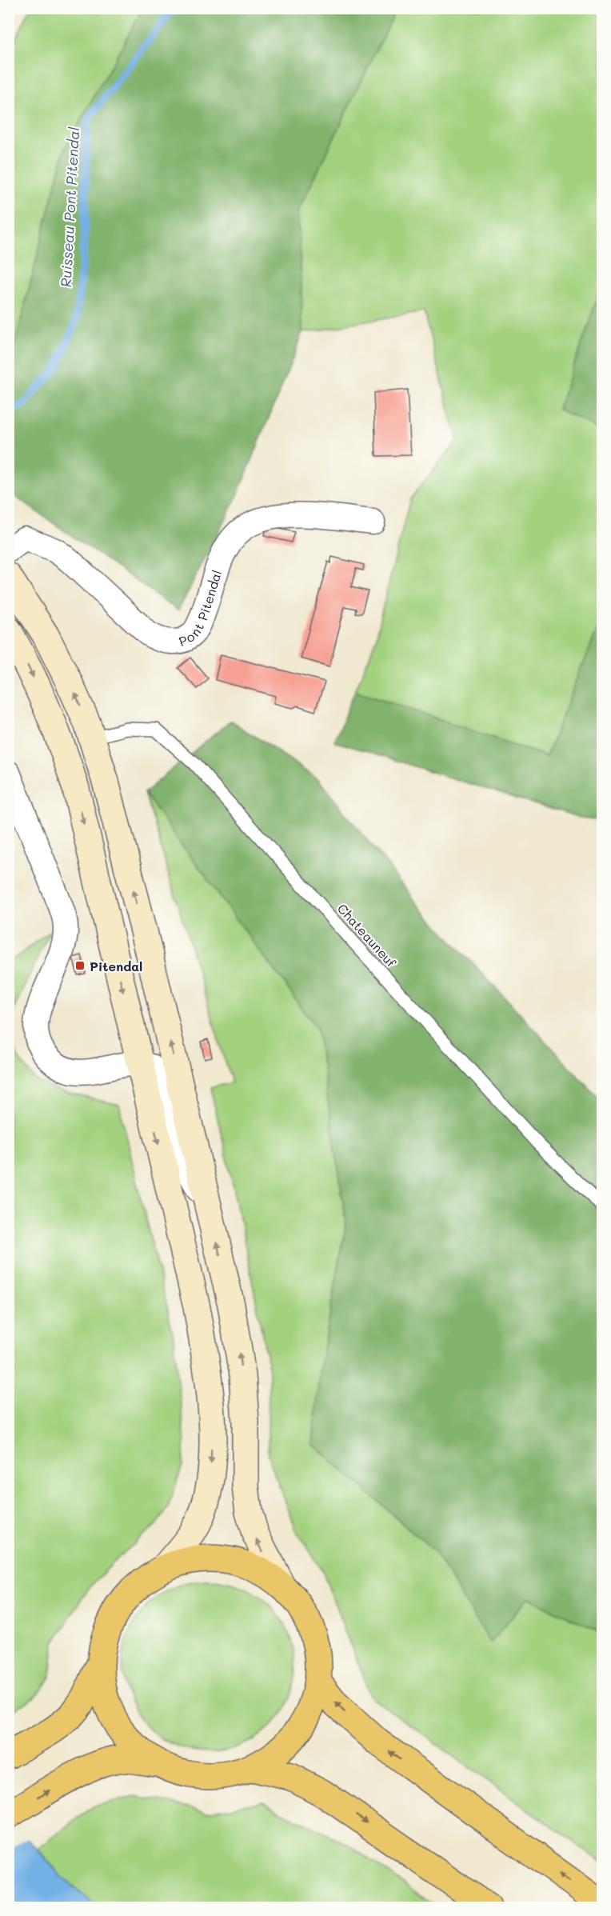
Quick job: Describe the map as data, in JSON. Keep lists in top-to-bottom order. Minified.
{"streets":{"street":["Pont Pitendal"],"lane":["Chateauneuf"]},"water":["Ruisseau Pont Pitendal"],"places":{"transit":["Pitendal"]}}
